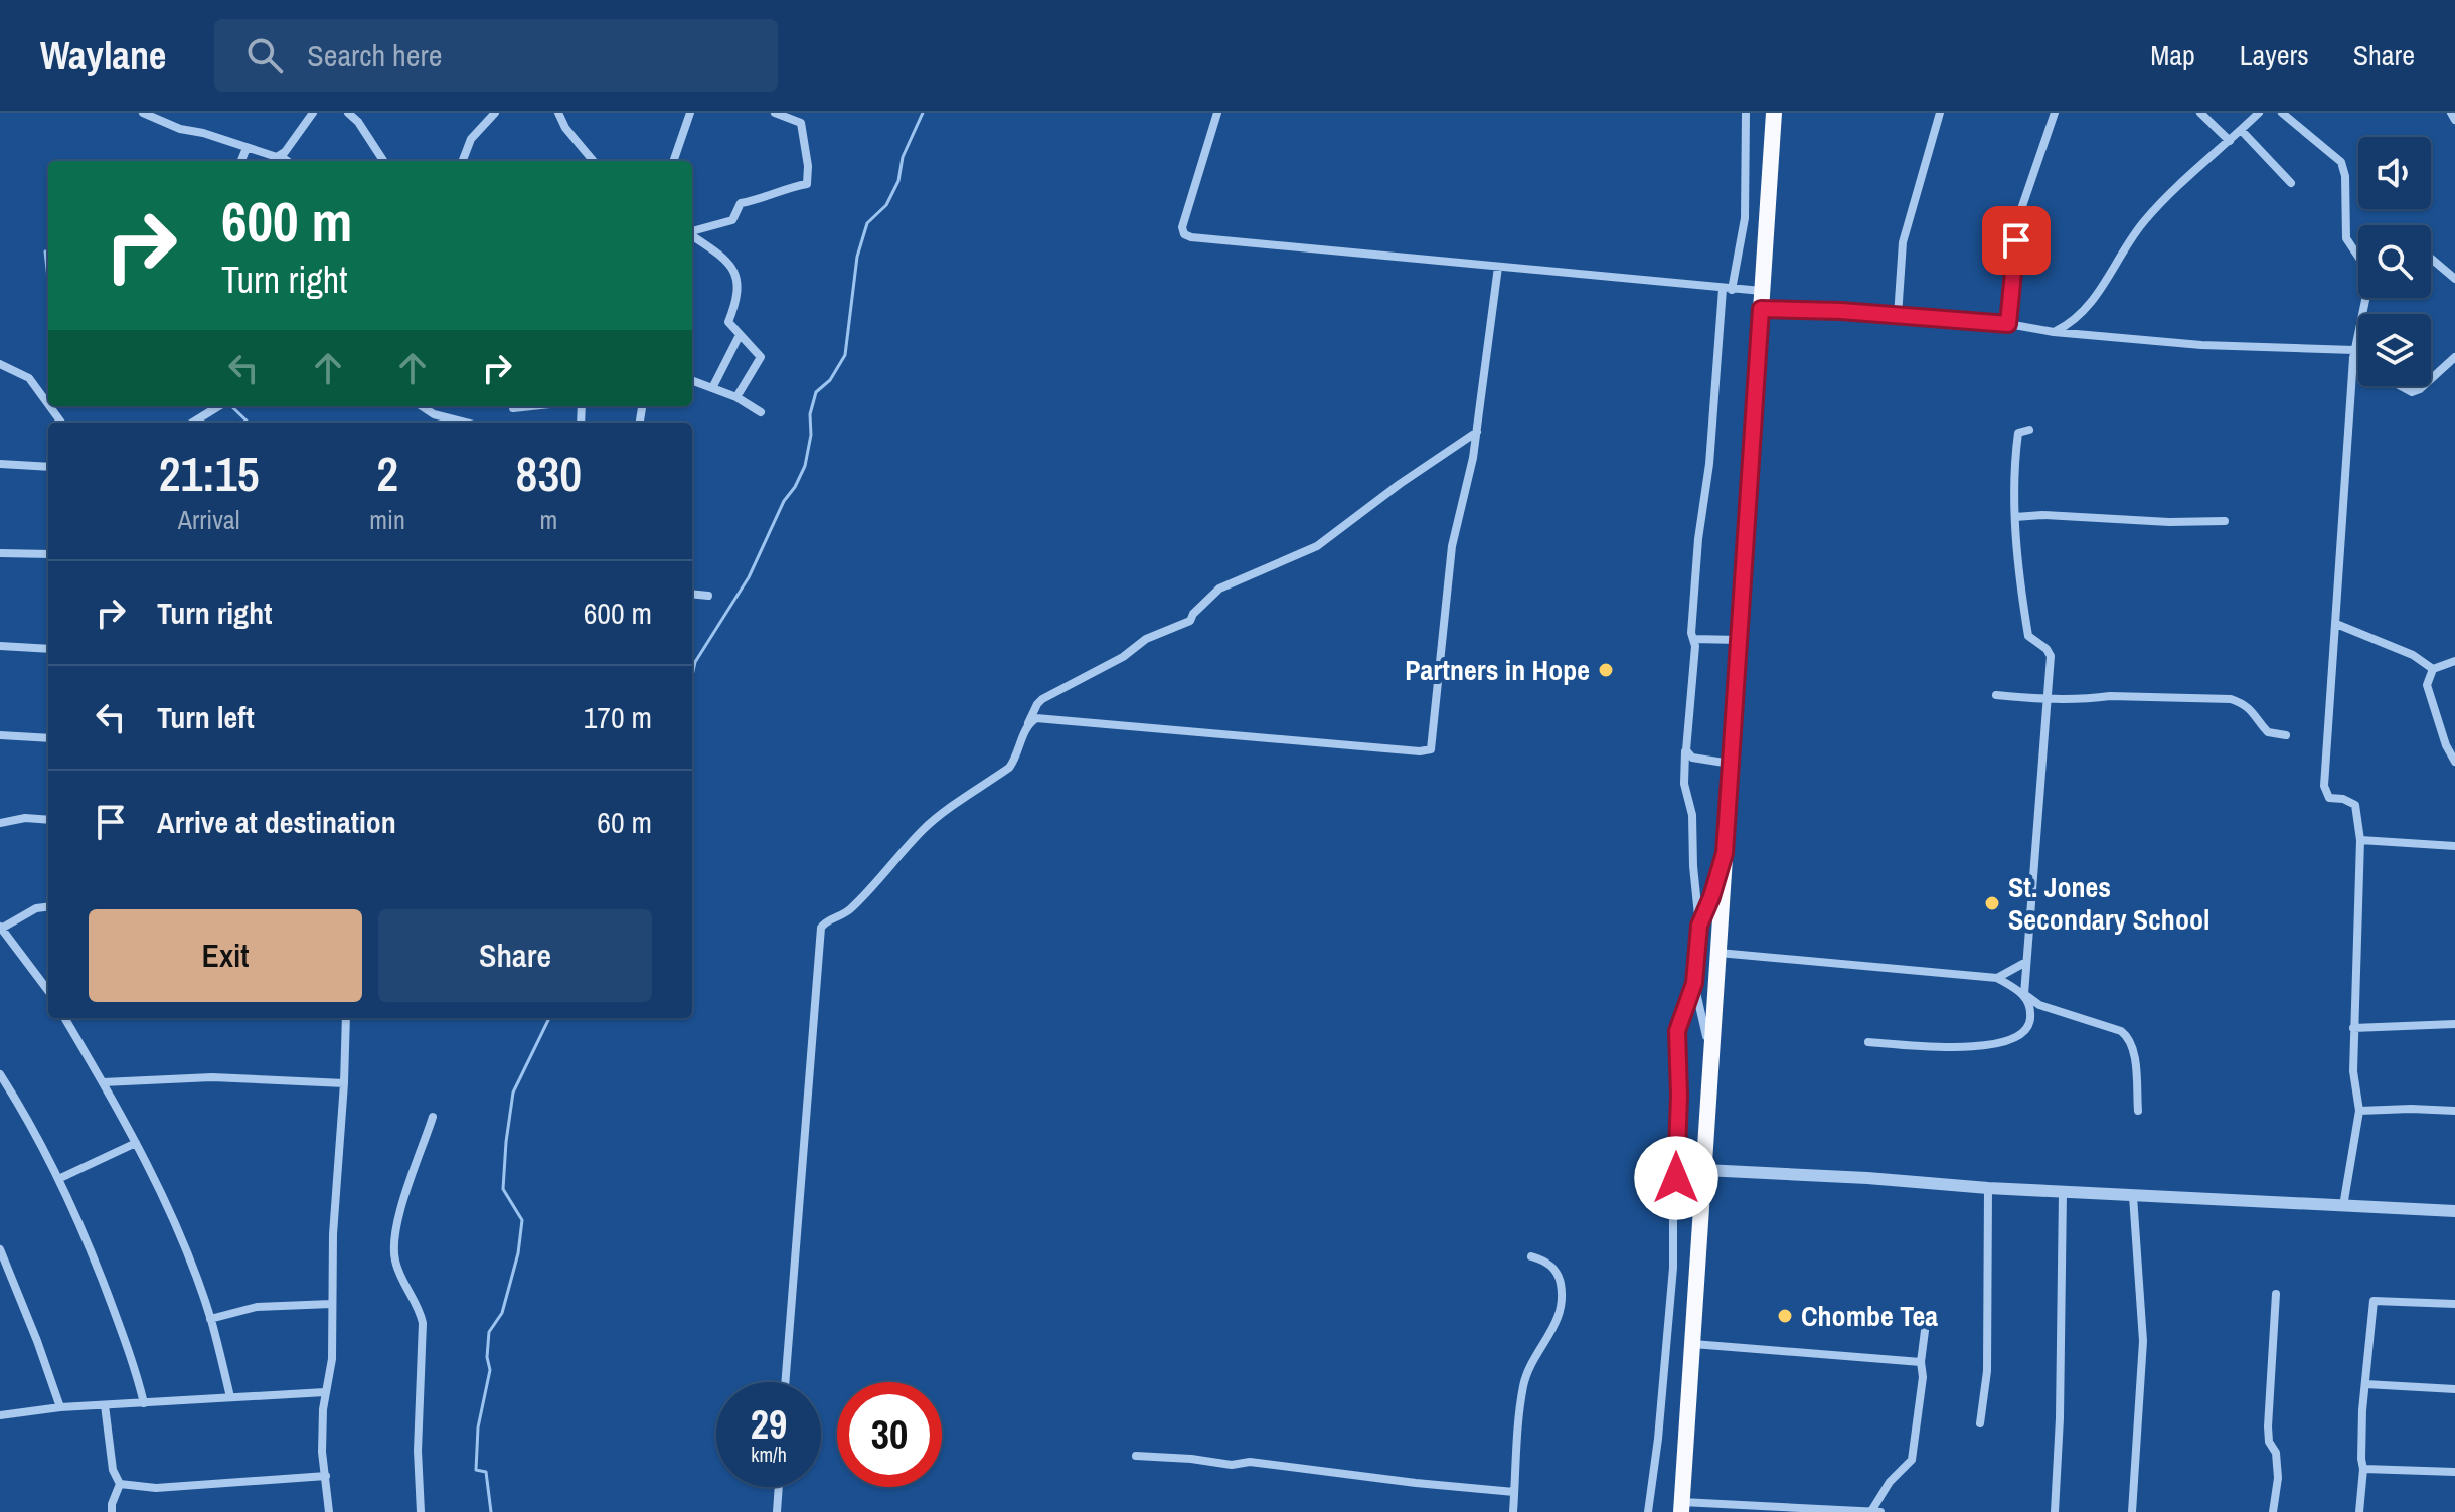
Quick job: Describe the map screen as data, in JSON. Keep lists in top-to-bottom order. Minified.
{"places":["Partners in Hope","St. Jones Secondary School","Chombe Tea"],"page":{"header":"Waylane","search":"Search here","nav":["Map","Layers","Share"],"turn":["600 m","Turn right"],"eta":["21:15","Arrival","2","min","830","m"],"list":[{"name":"Turn right","value":"600 m"},{"name":"Turn left","value":"170 m"},{"name":"Arrive at destination","value":"60 m"}],"buttons":["Exit","Share"],"speed":"29 km/h","limit":"30"}}
